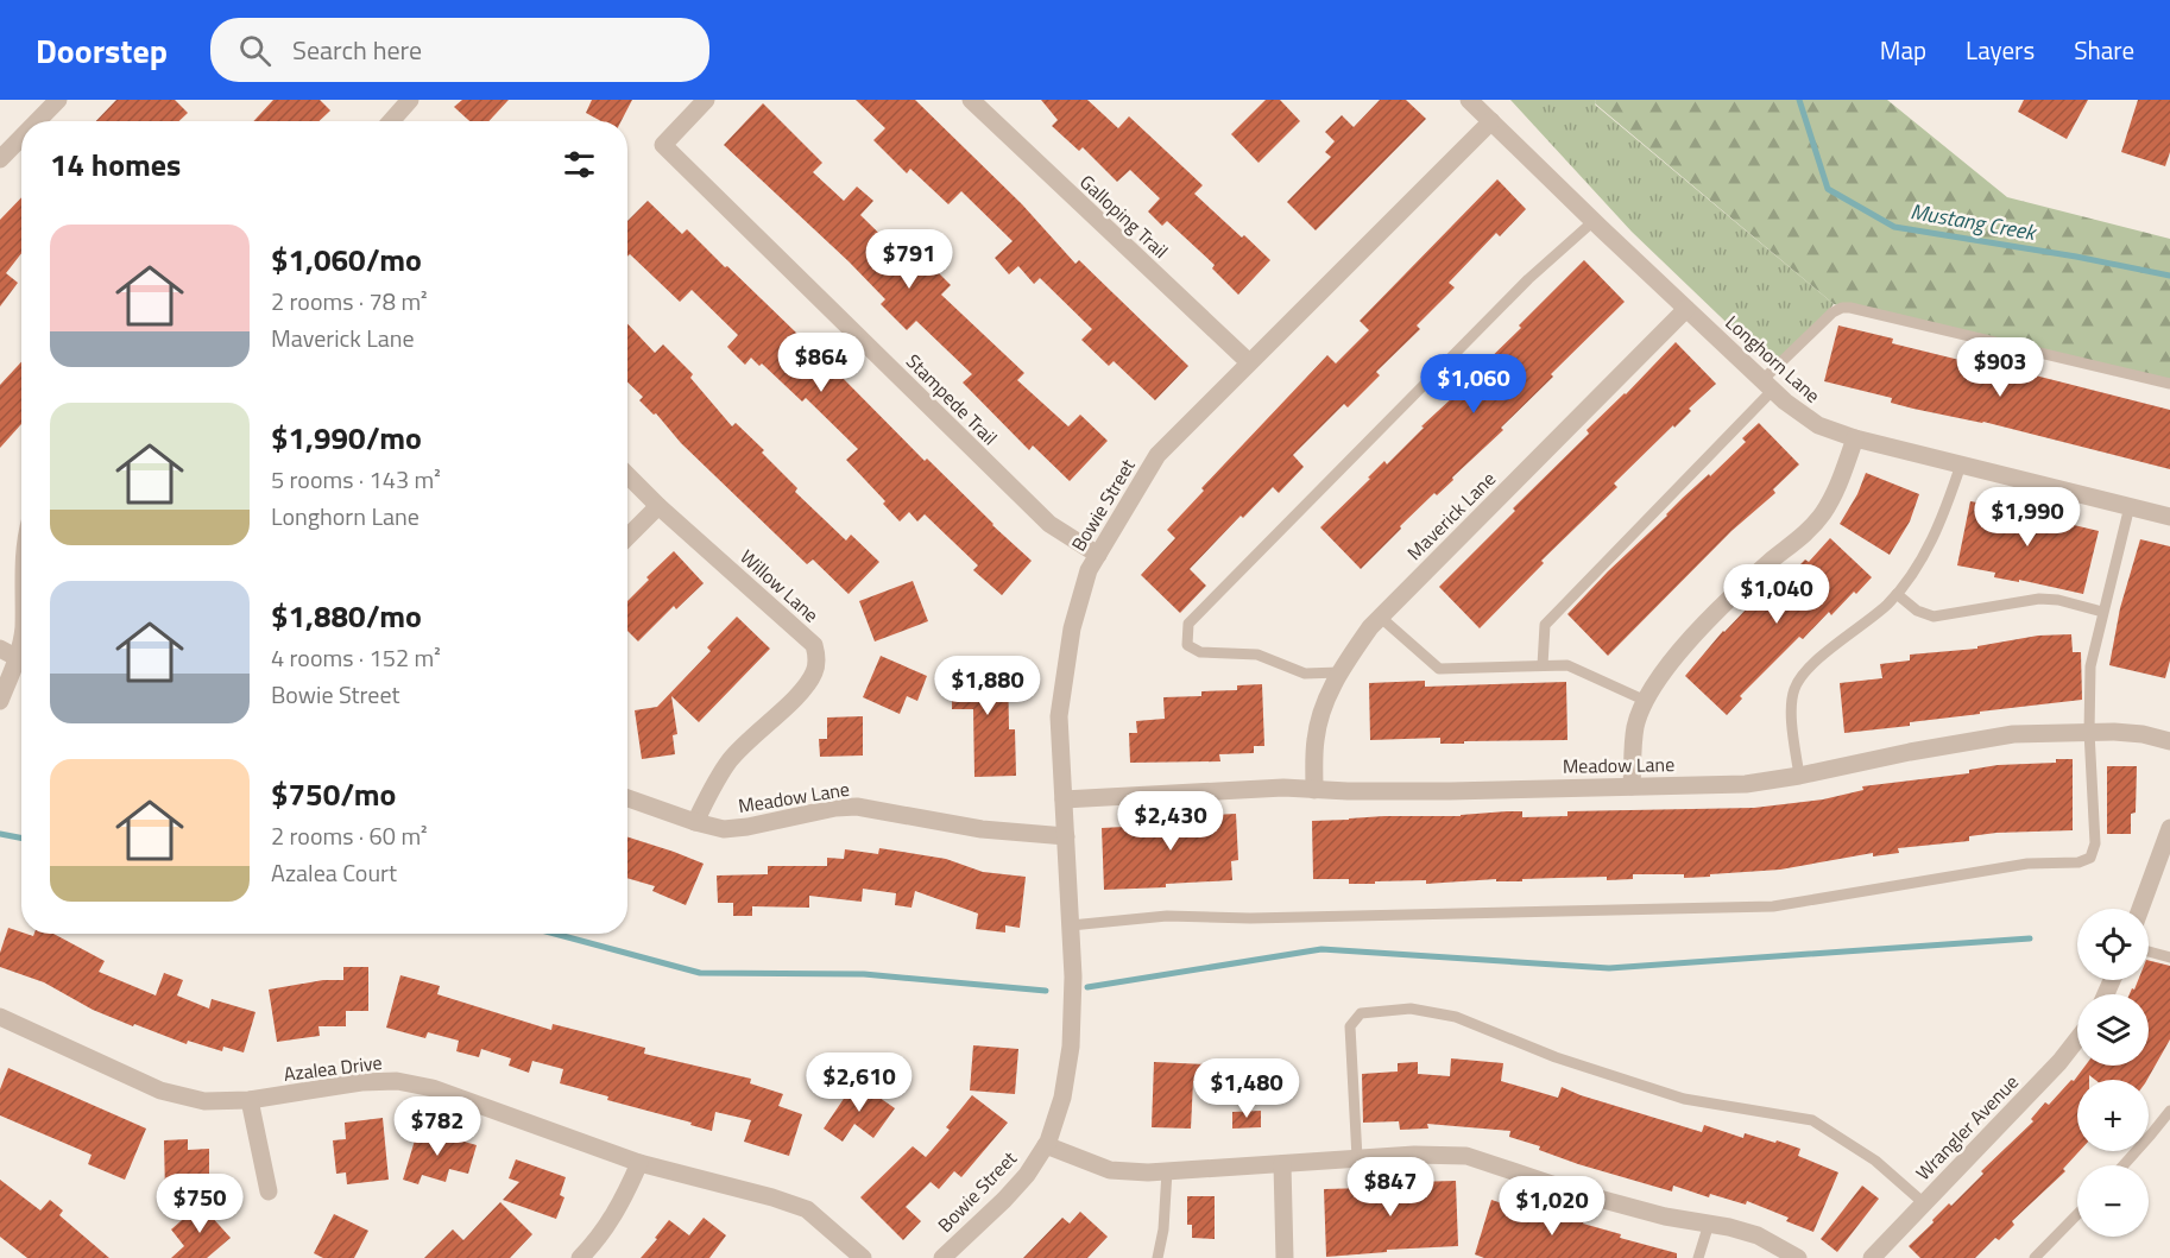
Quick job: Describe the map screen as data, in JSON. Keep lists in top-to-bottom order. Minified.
{"streets":{"street":["Galloping Trail","Longhorn Lane","Stampede Trail","Bowie Street","Maverick Lane","Willow Lane","Meadow Lane","Azalea Drive","Wrangler Avenue"]},"crossings":[["Galloping Trail","Bowie Street"],["Longhorn Lane","Bowie Street"],["Longhorn Lane","Maverick Lane"],["Stampede Trail","Bowie Street"],["Bowie Street","Meadow Lane"],["Maverick Lane","Meadow Lane"],["Willow Lane","Meadow Lane"]],"water":["Mustang Creek"],"page":{"header":"Doorstep","search":"Search here","nav":["Map","Layers","Share"],"heading":"14 homes","list":[{"name":"$1,060/mo","note":"2 rooms · 78 m² · Maverick Lane"},{"name":"$1,990/mo","note":"5 rooms · 143 m² · Longhorn Lane"},{"name":"$1,880/mo","note":"4 rooms · 152 m² · Bowie Street"},{"name":"$750/mo","note":"2 rooms · 60 m² · Azalea Court"}],"price":["$791","$864","$903","$1,060","$1,990","$1,040","$1,880","$2,430","$2,610","$1,480","$782","$847","$750","$1,020"],"map_buttons":["+","−"]}}
